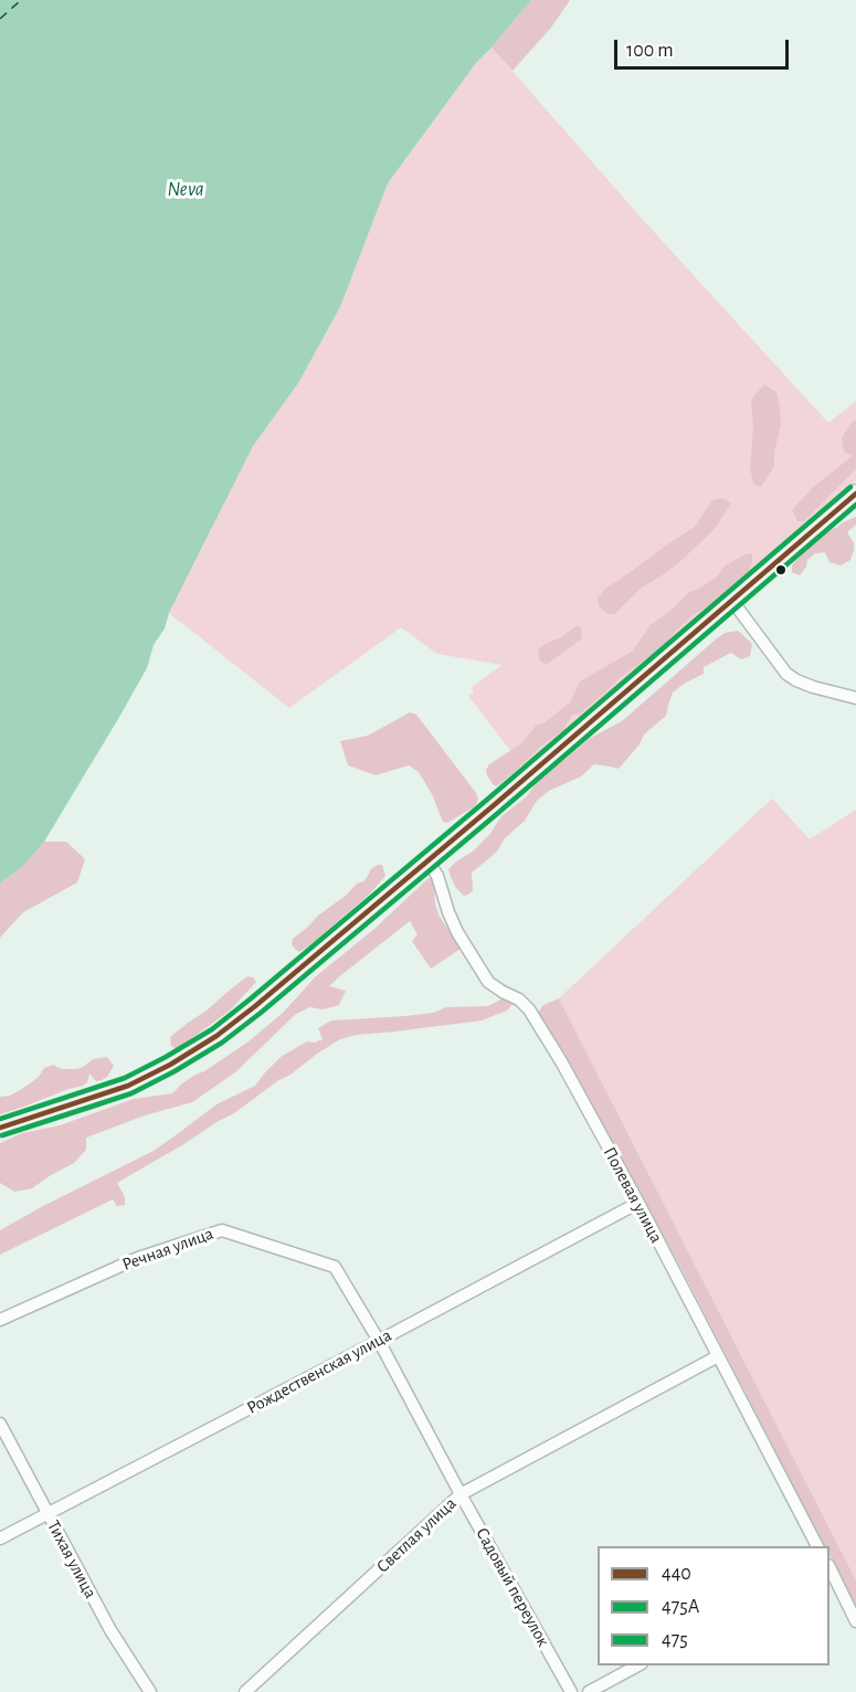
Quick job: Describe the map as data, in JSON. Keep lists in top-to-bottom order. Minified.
{"streets":{"street":["Полевая улица","Речная улица","Рождественская улица","Светлая улица","Тихая улица","Садовый переулок"]},"crossings":[["Полевая улица","Рождественская улица"],["Полевая улица","Светлая улица"],["Речная улица","Рождественская улица"],["Речная улица","Садовый переулок"],["Рождественская улица","Тихая улица"],["Рождественская улица","Садовый переулок"],["Светлая улица","Садовый переулок"]],"water":["Neva"],"lines":["transit line 475","transit line 440","transit line 475А"],"legend":["440","475А","475"],"scale_bar":"100 m"}
